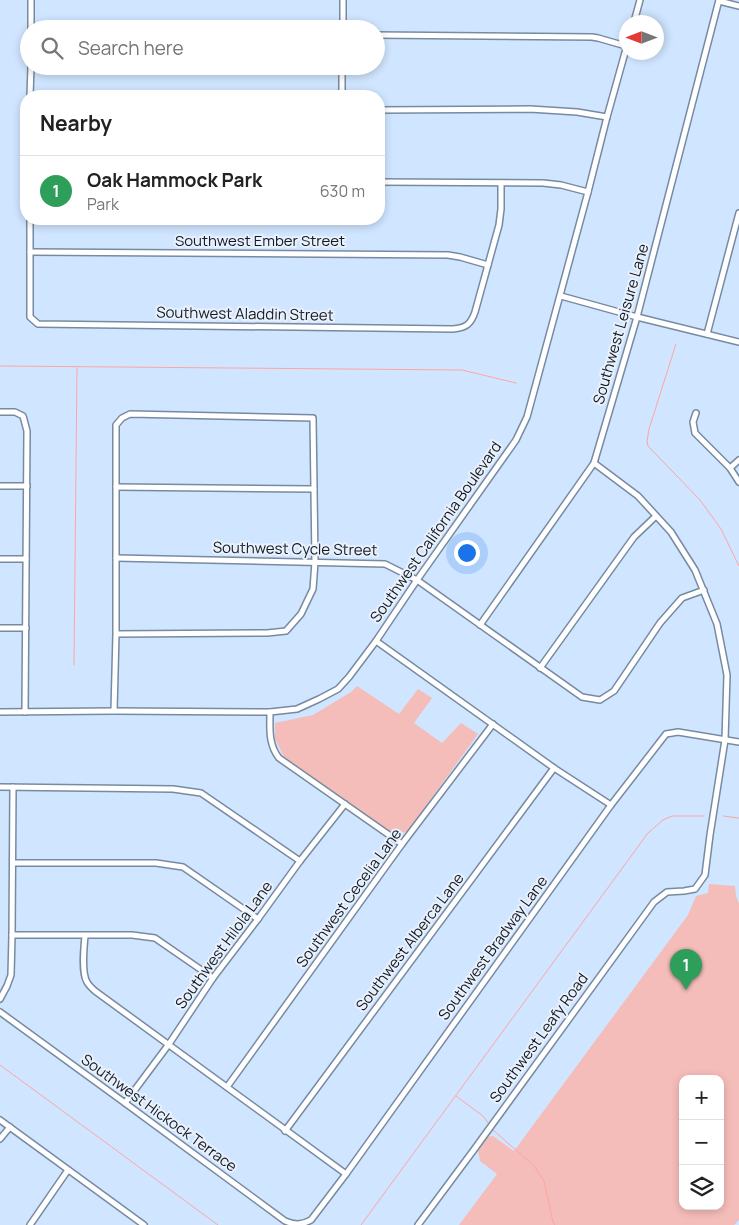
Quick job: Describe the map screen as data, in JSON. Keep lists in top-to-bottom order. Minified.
{"streets":{"street":["Southwest Ember Street","Southwest Aladdin Street","Southwest Leisure Lane","Southwest California Boulevard","Southwest Cycle Street","Southwest Cecelia Lane","Southwest Alberca Lane","Southwest Hilola Lane","Southwest Bradway Lane","Southwest Leafy Road","Southwest Hickock Terrace"]},"crossings":[["Southwest Ember Street","Southwest Aladdin Street"],["Southwest Leisure Lane","Southwest Cycle Street"],["Southwest California Boulevard","Southwest Cycle Street"],["Southwest Hilola Lane","Southwest Hickock Terrace"],["Southwest Bradway Lane","Southwest Leafy Road"],["Southwest Bradway Lane","Southwest Hickock Terrace"]],"north":"left","page":{"search":"Search here","heading":"Nearby","list":[{"mark":"1","name":"Oak Hammock Park","note":"Park","value":"630 m"}],"pins":"1","map_buttons":["+","−"]}}
